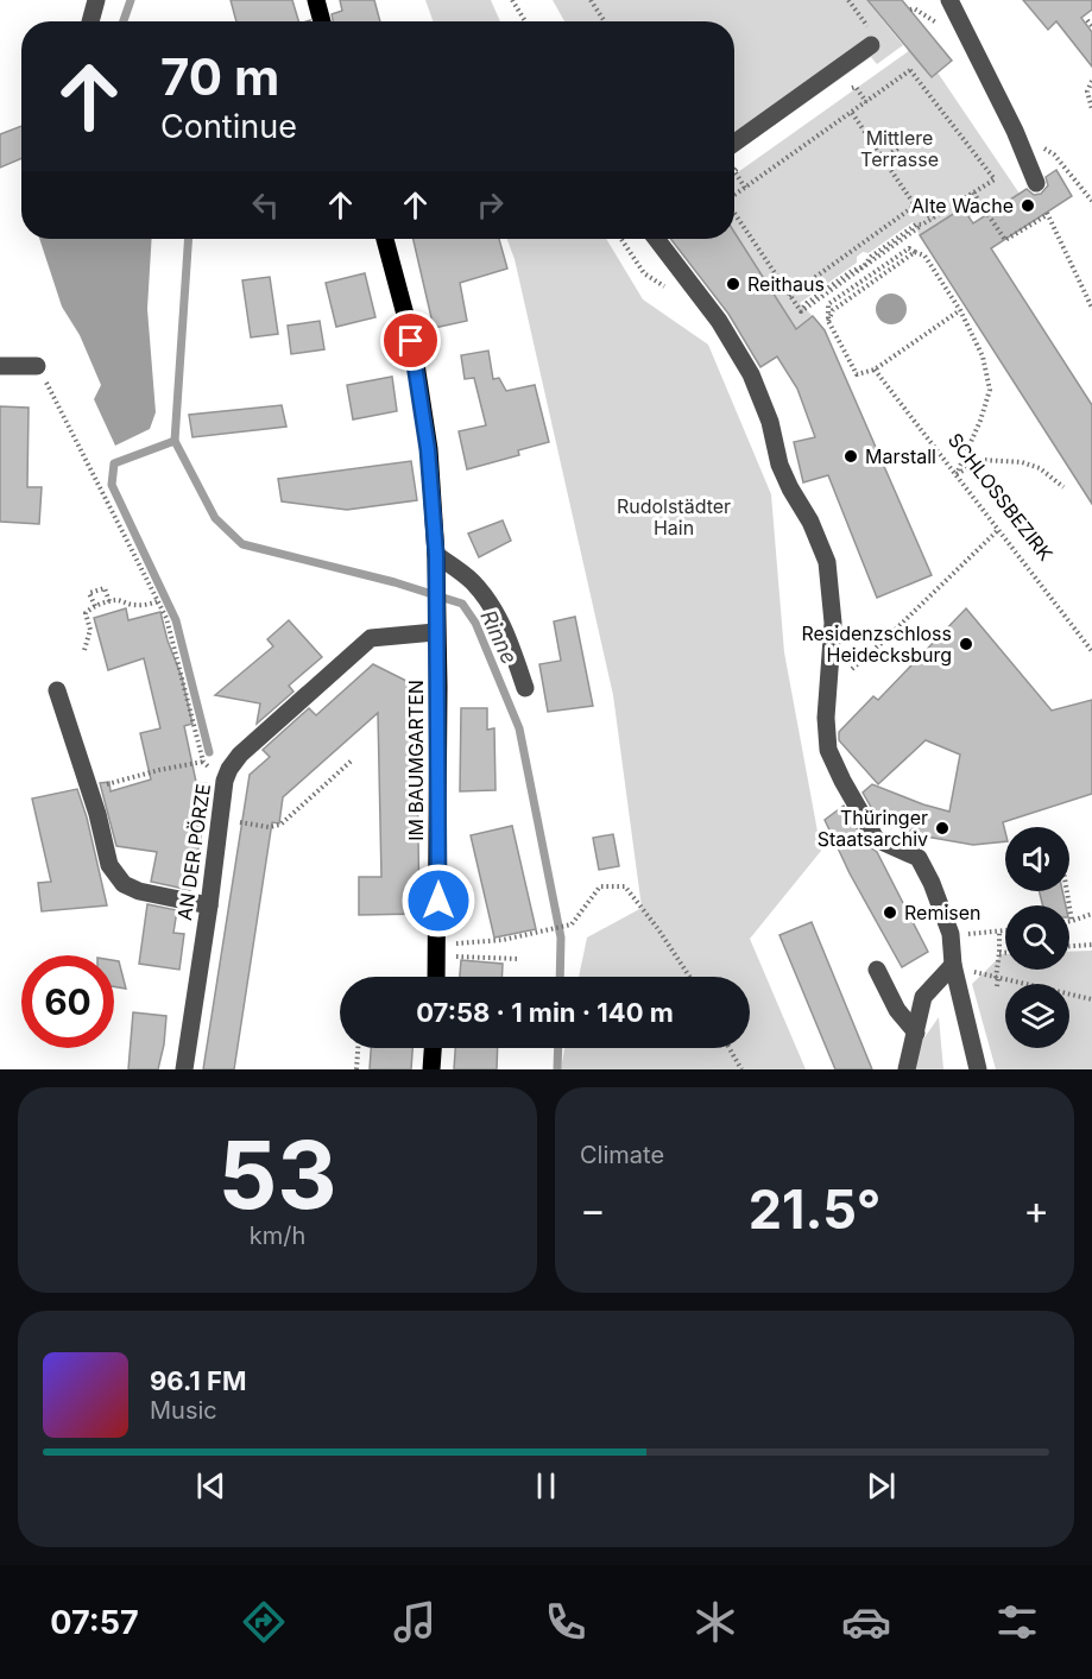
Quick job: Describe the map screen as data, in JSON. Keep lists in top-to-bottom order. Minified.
{"streets":{"main road":["IM BAUMGARTEN"],"street":["AN DER PÖRZE"],"path":["SCHLOSSBEZIRK"]},"crossings":[["IM BAUMGARTEN","AN DER PÖRZE"]],"water":["Rinne"],"parks":["Mittlere Terrasse","Rudolstädter Hain"],"places":["Alte Wache","Reithaus","Marstall","Residenzschloss Heidecksburg","Thüringer Staatsarchiv","Remisen"],"page":{"turn":["70 m","Continue"],"limit":"60","trip":"07:58 · 1 min · 140 m","tile":[["53","km/h"],"Climate"],"heat":["−","21.5°","+"],"song":["96.1 FM","Music"],"tabs":"07:57"}}
